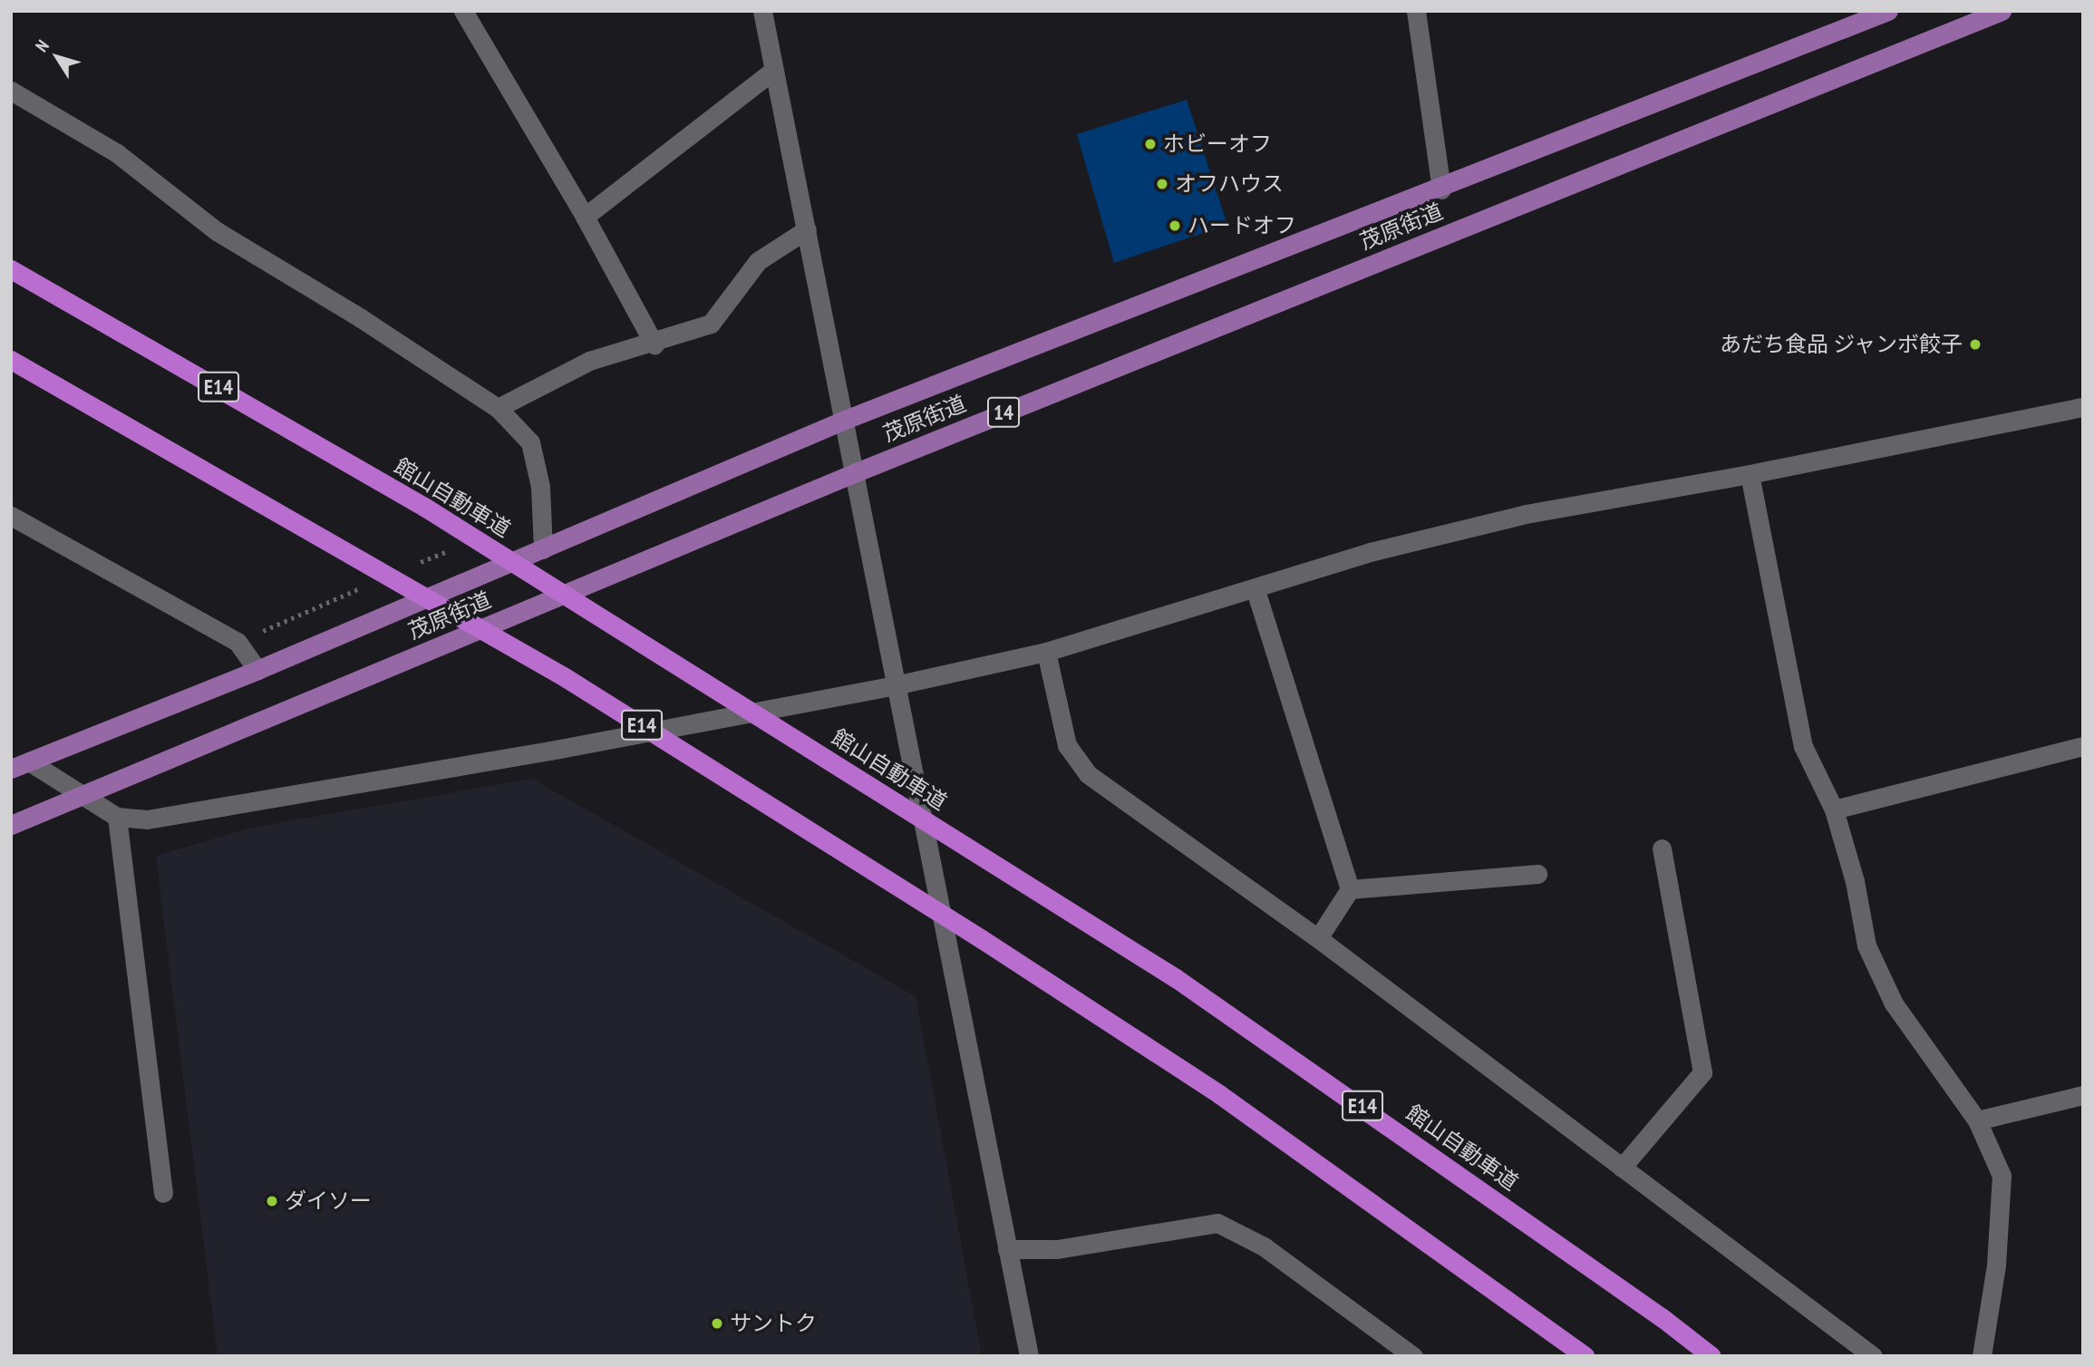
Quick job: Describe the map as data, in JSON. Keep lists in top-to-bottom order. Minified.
{"streets":{"highway":["E14","館山自動車道"],"main road":["茂原街道","14"]},"places":["ホビーオフ","オフハウス","ハードオフ","あだち食品 ジャンボ餃子","ダイソー","サントク"],"north":"top left"}
